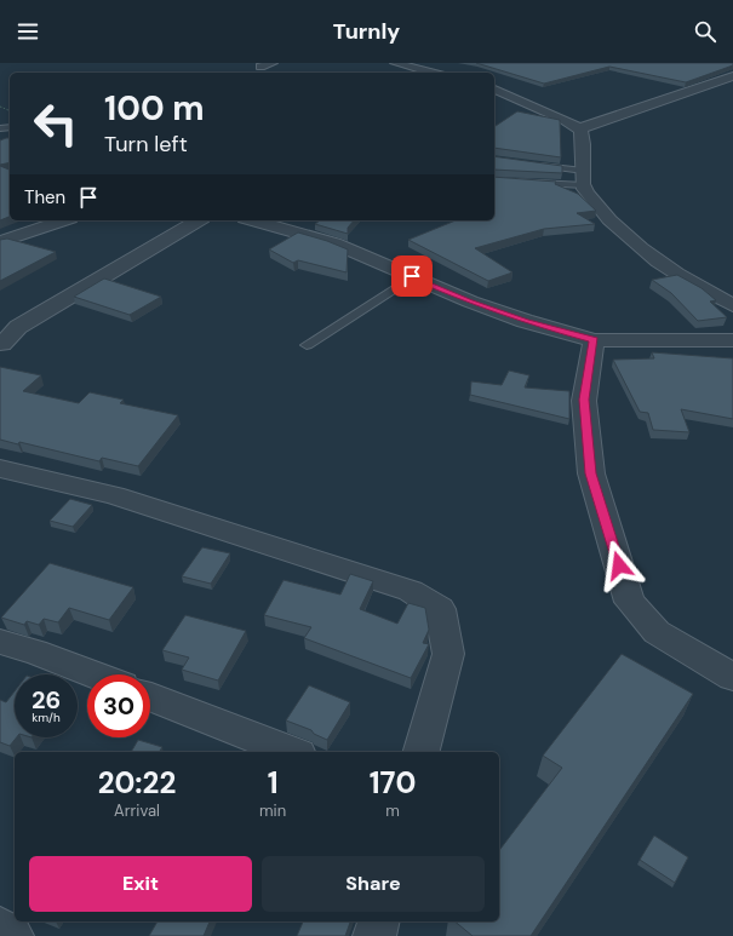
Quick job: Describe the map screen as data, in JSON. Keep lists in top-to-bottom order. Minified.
{"page":{"header":"Turnly","turn":["100 m","Turn left"],"then":"Then","speed":"26 km/h","limit":"30","eta":["20:22","Arrival","1","min","170","m"],"buttons":["Exit","Share"]}}
